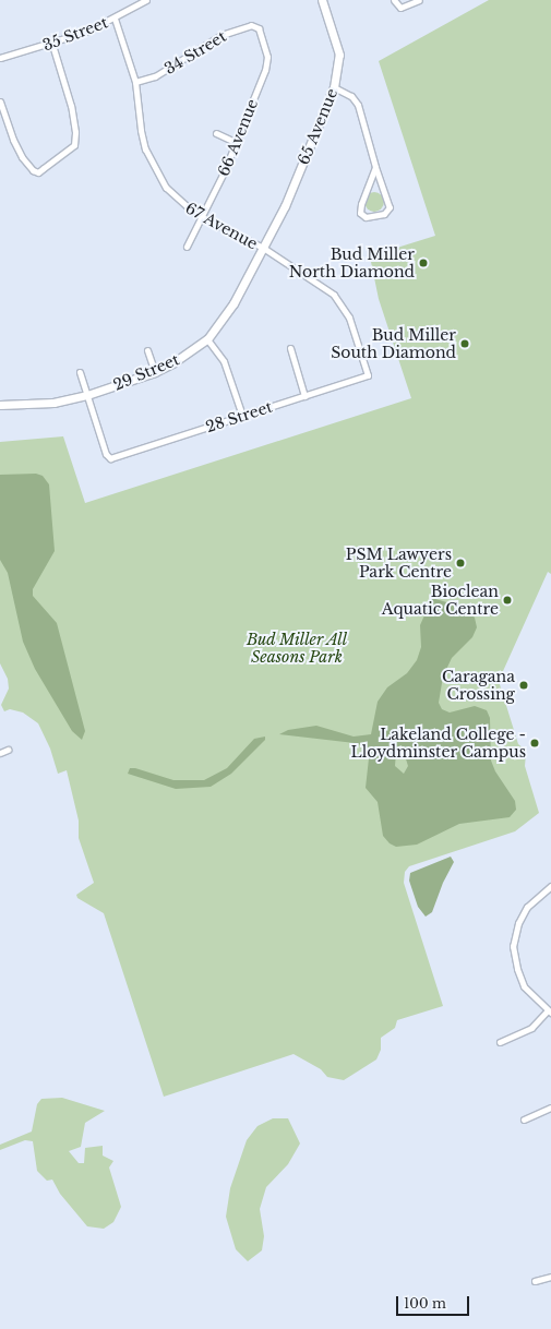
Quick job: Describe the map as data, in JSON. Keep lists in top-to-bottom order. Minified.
{"streets":{"street":["35 Street","34 Street","65 Avenue","66 Avenue","67 Avenue","29 Street","28 Street"]},"crossings":[["35 Street","67 Avenue"],["34 Street","66 Avenue"],["34 Street","67 Avenue"],["65 Avenue","67 Avenue"],["65 Avenue","29 Street"],["66 Avenue","67 Avenue"],["67 Avenue","29 Street"],["67 Avenue","28 Street"],["29 Street","28 Street"]],"parks":["Bud Miller All Seasons Park"],"places":["Bud Miller North Diamond","Bud Miller South Diamond","PSM Lawyers Park Centre","Bioclean Aquatic Centre","Caragana Crossing","Lakeland College - Lloydminster Campus"],"scale_bar":"100 m"}
